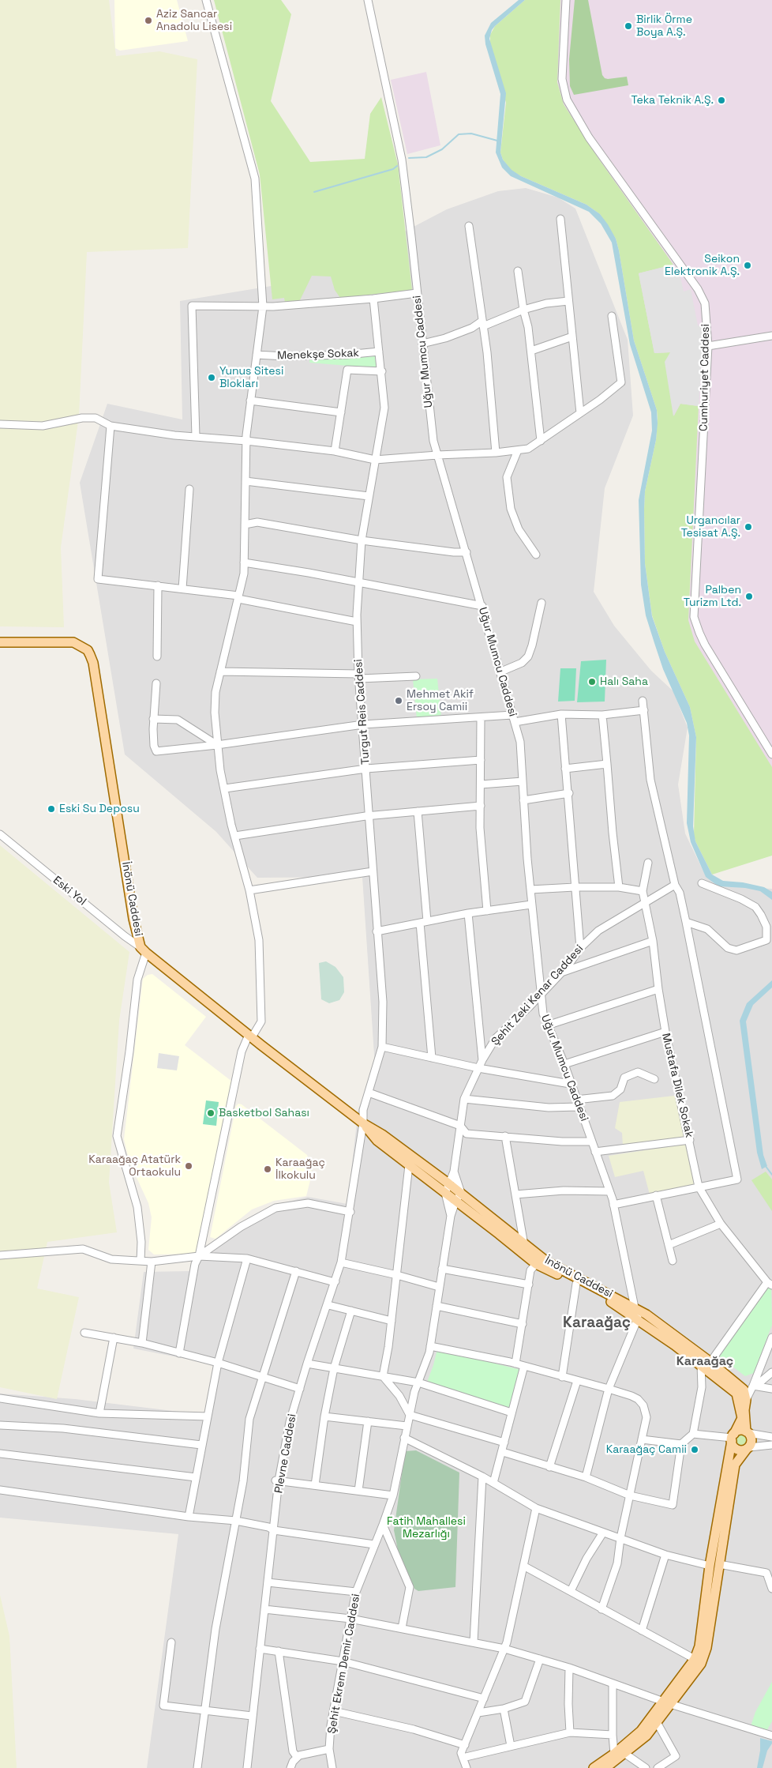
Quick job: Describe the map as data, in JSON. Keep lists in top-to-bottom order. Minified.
{"streets":{"main road":["İnönü Caddesi"],"street":["Uğur Mumcu Caddesi","Menekşe Sokak","Cumhuriyet Caddesi","Turgut Reis Caddesi","Eski Yol","Şehit Zeki Kenar Caddesi","Mustafa Dilek Sokak","Plevne Caddesi","Şehit Ekrem Demir Caddesi"]},"crossings":[["Uğur Mumcu Caddesi","İnönü Caddesi"],["Uğur Mumcu Caddesi","Şehit Zeki Kenar Caddesi"],["Menekşe Sokak","Turgut Reis Caddesi"],["Turgut Reis Caddesi","İnönü Caddesi"],["Turgut Reis Caddesi","Plevne Caddesi"],["Eski Yol","İnönü Caddesi"],["İnönü Caddesi","Plevne Caddesi"],["Şehit Zeki Kenar Caddesi","Mustafa Dilek Sokak"]],"districts":["Karaağaç","Karaağaç"],"parks":["Fatih Mahallesi Mezarlığı"],"places":["Aziz Sancar Anadolu Lisesi","Birlik Örme Boya A.Ş.","Teka Teknik A.Ş.","Seikon Elektronik A.Ş.","Yunus Sitesi Blokları","Urgancılar Tesisat A.Ş.","Palben Turizm Ltd.","Halı Saha","Mehmet Akif Ersoy Camii","Eski Su Deposu","Basketbol Sahası","Karaağaç Atatürk Ortaokulu","Karaağaç İlkokulu","Karaağaç Camii"]}
